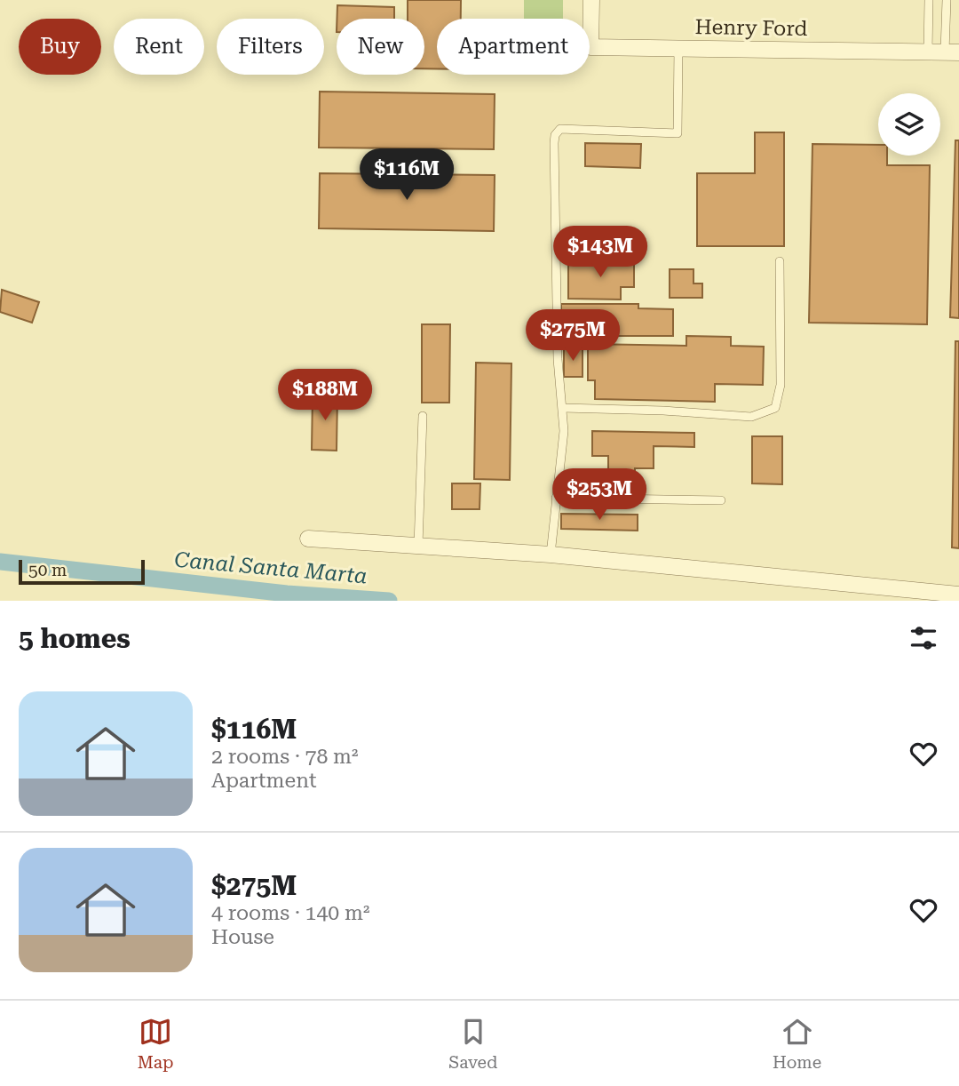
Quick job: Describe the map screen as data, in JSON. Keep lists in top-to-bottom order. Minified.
{"streets":{"street":["Henry Ford"]},"water":["Canal Santa Marta"],"scale_bar":"50 m","page":{"chip":["Buy","Rent","Filters","New","Apartment"],"price":["$116M","$143M","$275M","$188M","$253M"],"scale":"50 m","heading":"5 homes","list":[{"name":"$116M","note":"2 rooms · 78 m² · Apartment"},{"name":"$275M","note":"4 rooms · 140 m² · House"}],"tabs":["Map","Saved","Home"]}}
